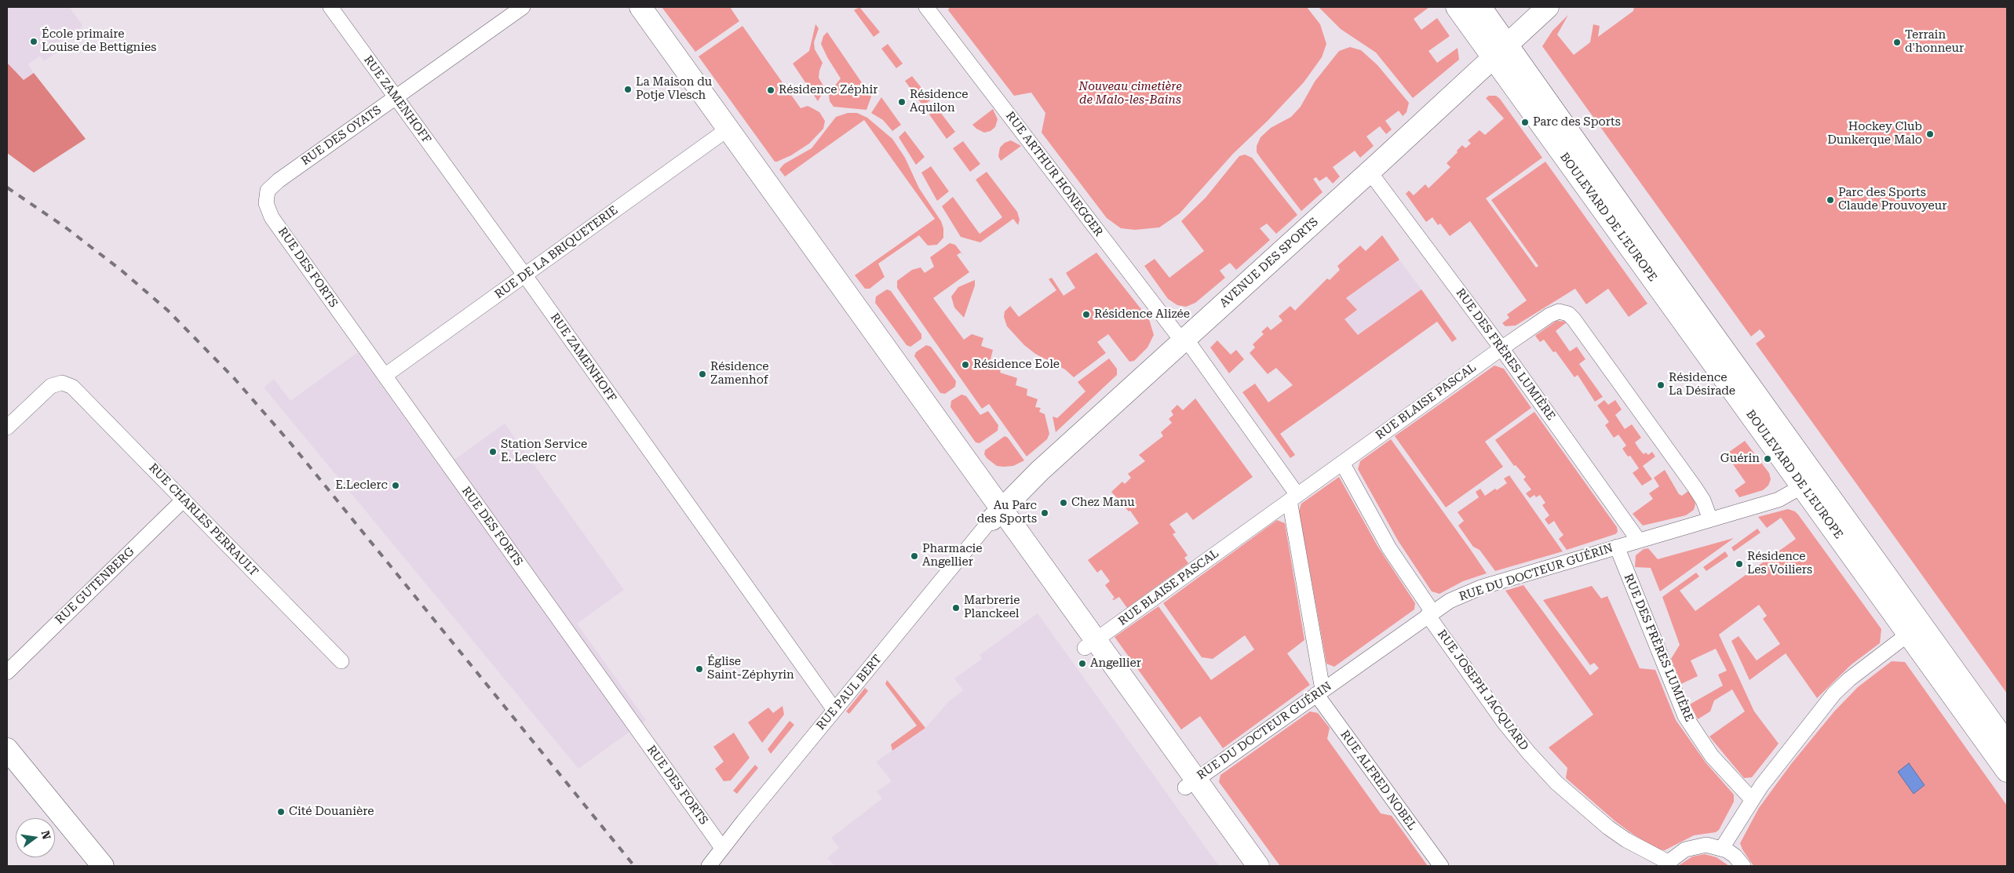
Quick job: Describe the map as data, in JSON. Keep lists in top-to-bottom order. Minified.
{"streets":{"street":["RUE ZAMENHOFF","RUE DES OYATS","RUE ARTHUR HONEGGER","BOULEVARD DE L'EUROPE","RUE DE LA BRIQUETERIE","AVENUE DES SPORTS","RUE DES FORTS","RUE DES FRÈRES LUMIÈRE","RUE BLAISE PASCAL","RUE CHARLES PERRAULT","RUE DU DOCTEUR GUÉRIN","RUE GUTENBERG","RUE JOSEPH JACQUARD","RUE PAUL BERT","RUE ALFRED NOBEL"]},"crossings":[["RUE ZAMENHOFF","RUE DES OYATS"],["RUE ZAMENHOFF","RUE DE LA BRIQUETERIE"],["RUE ZAMENHOFF","RUE PAUL BERT"],["RUE DES OYATS","RUE DES FORTS"],["RUE ARTHUR HONEGGER","AVENUE DES SPORTS"],["RUE ARTHUR HONEGGER","RUE BLAISE PASCAL"],["BOULEVARD DE L'EUROPE","AVENUE DES SPORTS"],["BOULEVARD DE L'EUROPE","RUE DU DOCTEUR GUÉRIN"],["RUE DE LA BRIQUETERIE","RUE DES FORTS"],["AVENUE DES SPORTS","RUE DES FRÈRES LUMIÈRE"],["AVENUE DES SPORTS","RUE PAUL BERT"],["RUE DES FORTS","RUE PAUL BERT"],["RUE DES FRÈRES LUMIÈRE","RUE BLAISE PASCAL"],["RUE DES FRÈRES LUMIÈRE","RUE DU DOCTEUR GUÉRIN"],["RUE BLAISE PASCAL","RUE DU DOCTEUR GUÉRIN"],["RUE BLAISE PASCAL","RUE JOSEPH JACQUARD"],["RUE CHARLES PERRAULT","RUE GUTENBERG"],["RUE DU DOCTEUR GUÉRIN","RUE JOSEPH JACQUARD"],["RUE DU DOCTEUR GUÉRIN","RUE ALFRED NOBEL"]],"parks":["Nouveau cimetière de Malo-les-Bains"],"places":["École primaire Louise de Bettignies","Terrain d'honneur","La Maison du Potje Vlesch","Résidence Zéphir","Résidence Aquilon","Parc des Sports","Hockey Club Dunkerque Malo","Parc des Sports Claude Prouvoyeur","Résidence Alizée","Résidence Eole","Résidence Zamenhof","Résidence La Désirade","Station Service E. Leclerc","Guérin","E.Leclerc","Chez Manu","Au Parc des Sports","Pharmacie Angellier","Résidence Les Voiliers","Marbrerie Planckeel","Angellier","Église Saint-Zéphyrin","Cité Douanière"],"north":"right"}
